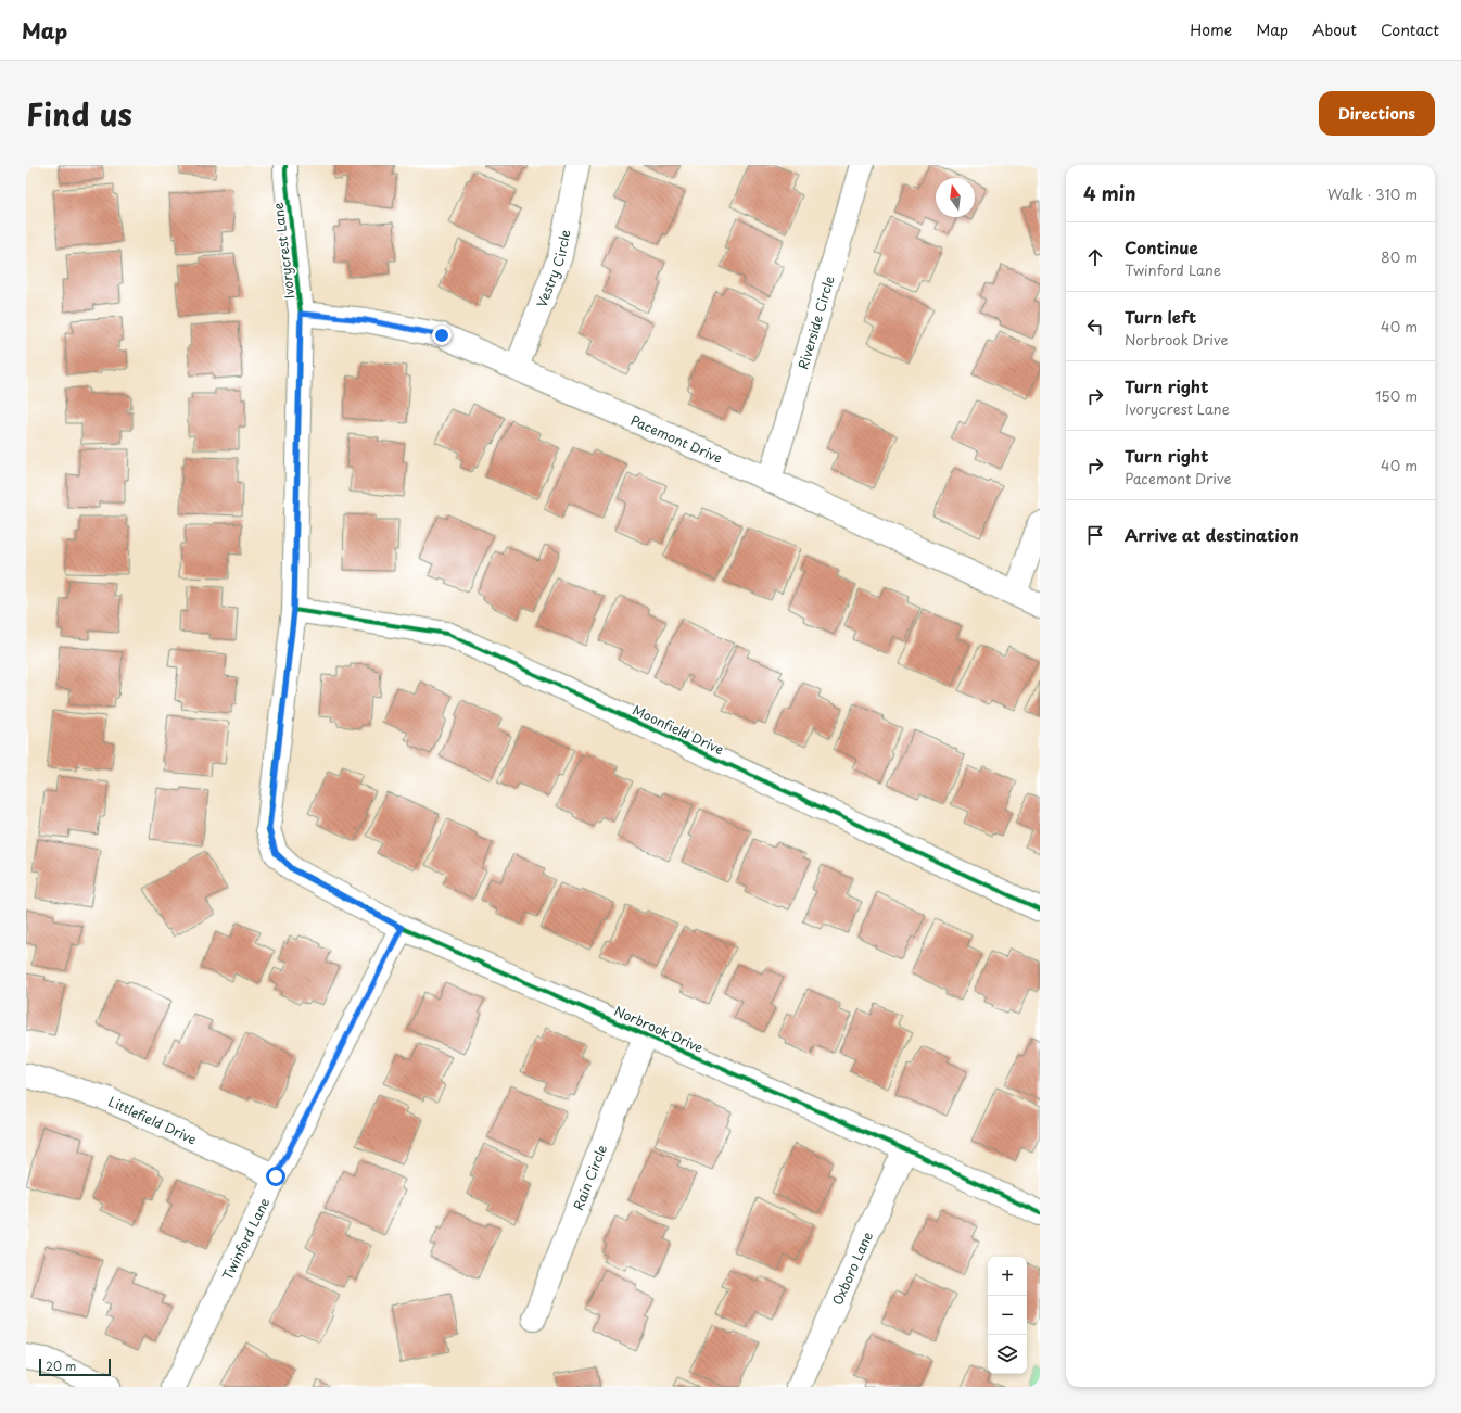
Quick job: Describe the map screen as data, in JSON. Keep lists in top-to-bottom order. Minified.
{"streets":{"street":["Ivorycrest Lane","Vestry Circle","Riverside Circle","Pacemont Drive","Moonfield Drive","Norbrook Drive","Littlefield Drive","Rain Circle","Twinford Lane","Oxboro Lane"]},"crossings":[["Ivorycrest Lane","Pacemont Drive"],["Ivorycrest Lane","Moonfield Drive"],["Ivorycrest Lane","Norbrook Drive"],["Vestry Circle","Pacemont Drive"],["Riverside Circle","Pacemont Drive"],["Norbrook Drive","Rain Circle"],["Norbrook Drive","Twinford Lane"],["Norbrook Drive","Oxboro Lane"],["Littlefield Drive","Twinford Lane"]],"scale_bar":"20 m","north":"top","page":{"header":"Map","nav":["Home","Map","About","Contact"],"title":"Find us","buttons":"Directions","heading":["4 min","Walk · 310 m"],"list":[["Continue","Twinford Lane","80 m"],["Turn left","Norbrook Drive","40 m"],["Turn right","Ivorycrest Lane","150 m"],["Turn right","Pacemont Drive","40 m"],"Arrive at destination"],"map_buttons":["+","−"],"scale":"20 m"}}
